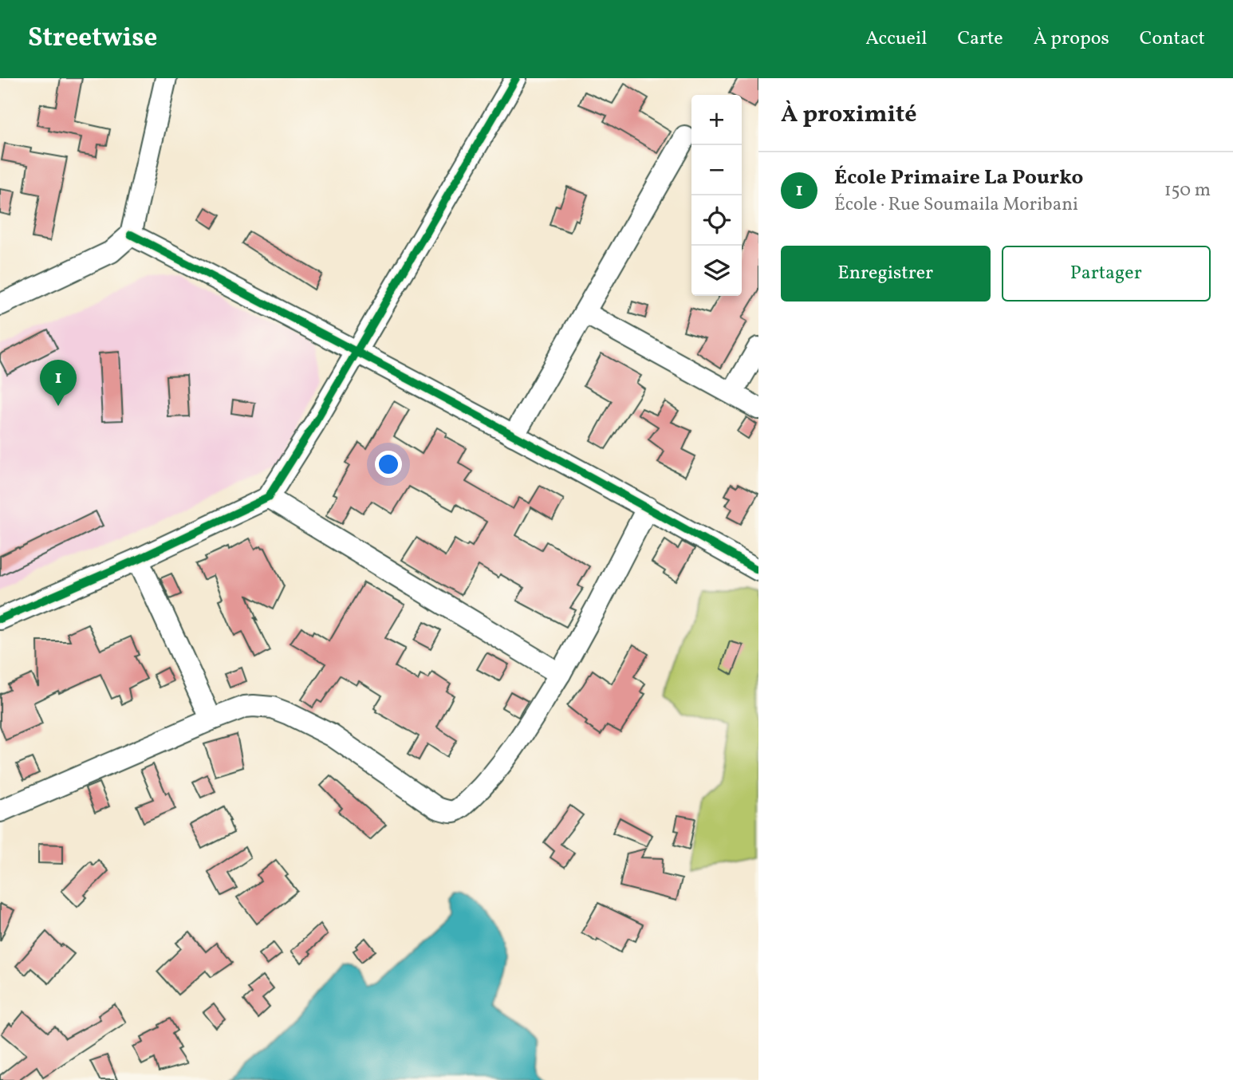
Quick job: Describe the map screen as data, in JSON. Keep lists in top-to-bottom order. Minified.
{"page":{"header":"Streetwise","nav":["Accueil","Carte","À propos","Contact"],"heading":"À proximité","map_buttons":["+","−"],"list":[{"mark":"1","name":"École Primaire La Pourko","note":"École · Rue Soumaila Moribani","value":"150 m"}],"buttons":["Enregistrer","Partager"],"pins":"1"}}
